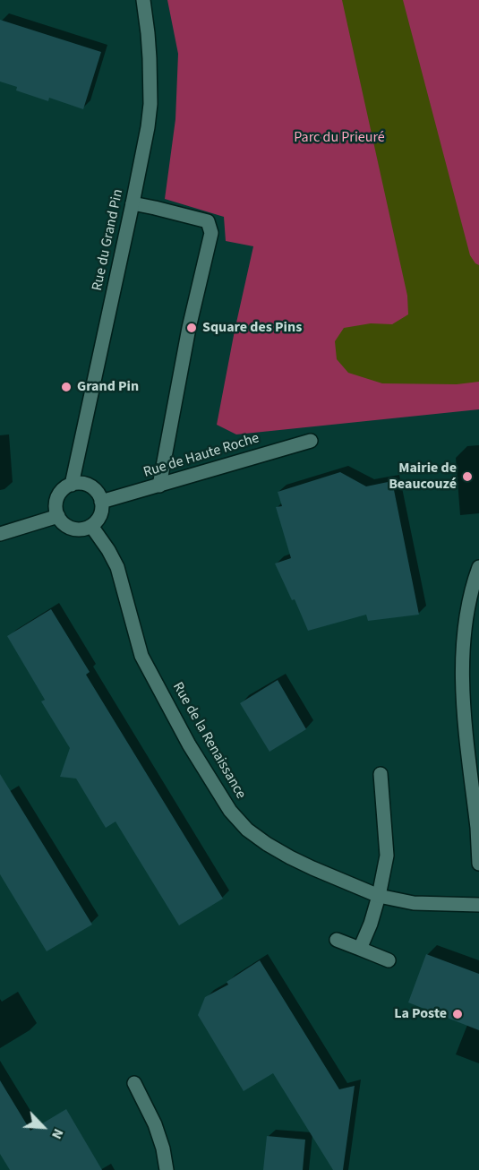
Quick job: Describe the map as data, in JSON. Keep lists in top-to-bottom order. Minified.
{"streets":{"street":["Rue du Grand Pin","Rue de Haute Roche","Rue de la Renaissance"]},"crossings":[["Rue du Grand Pin","Rue de Haute Roche"],["Rue du Grand Pin","Rue de la Renaissance"],["Rue de Haute Roche","Rue de la Renaissance"]],"parks":["Parc du Prieuré"],"places":["Square des Pins","Grand Pin","Mairie de Beaucouzé","La Poste"],"north":"bottom right"}
